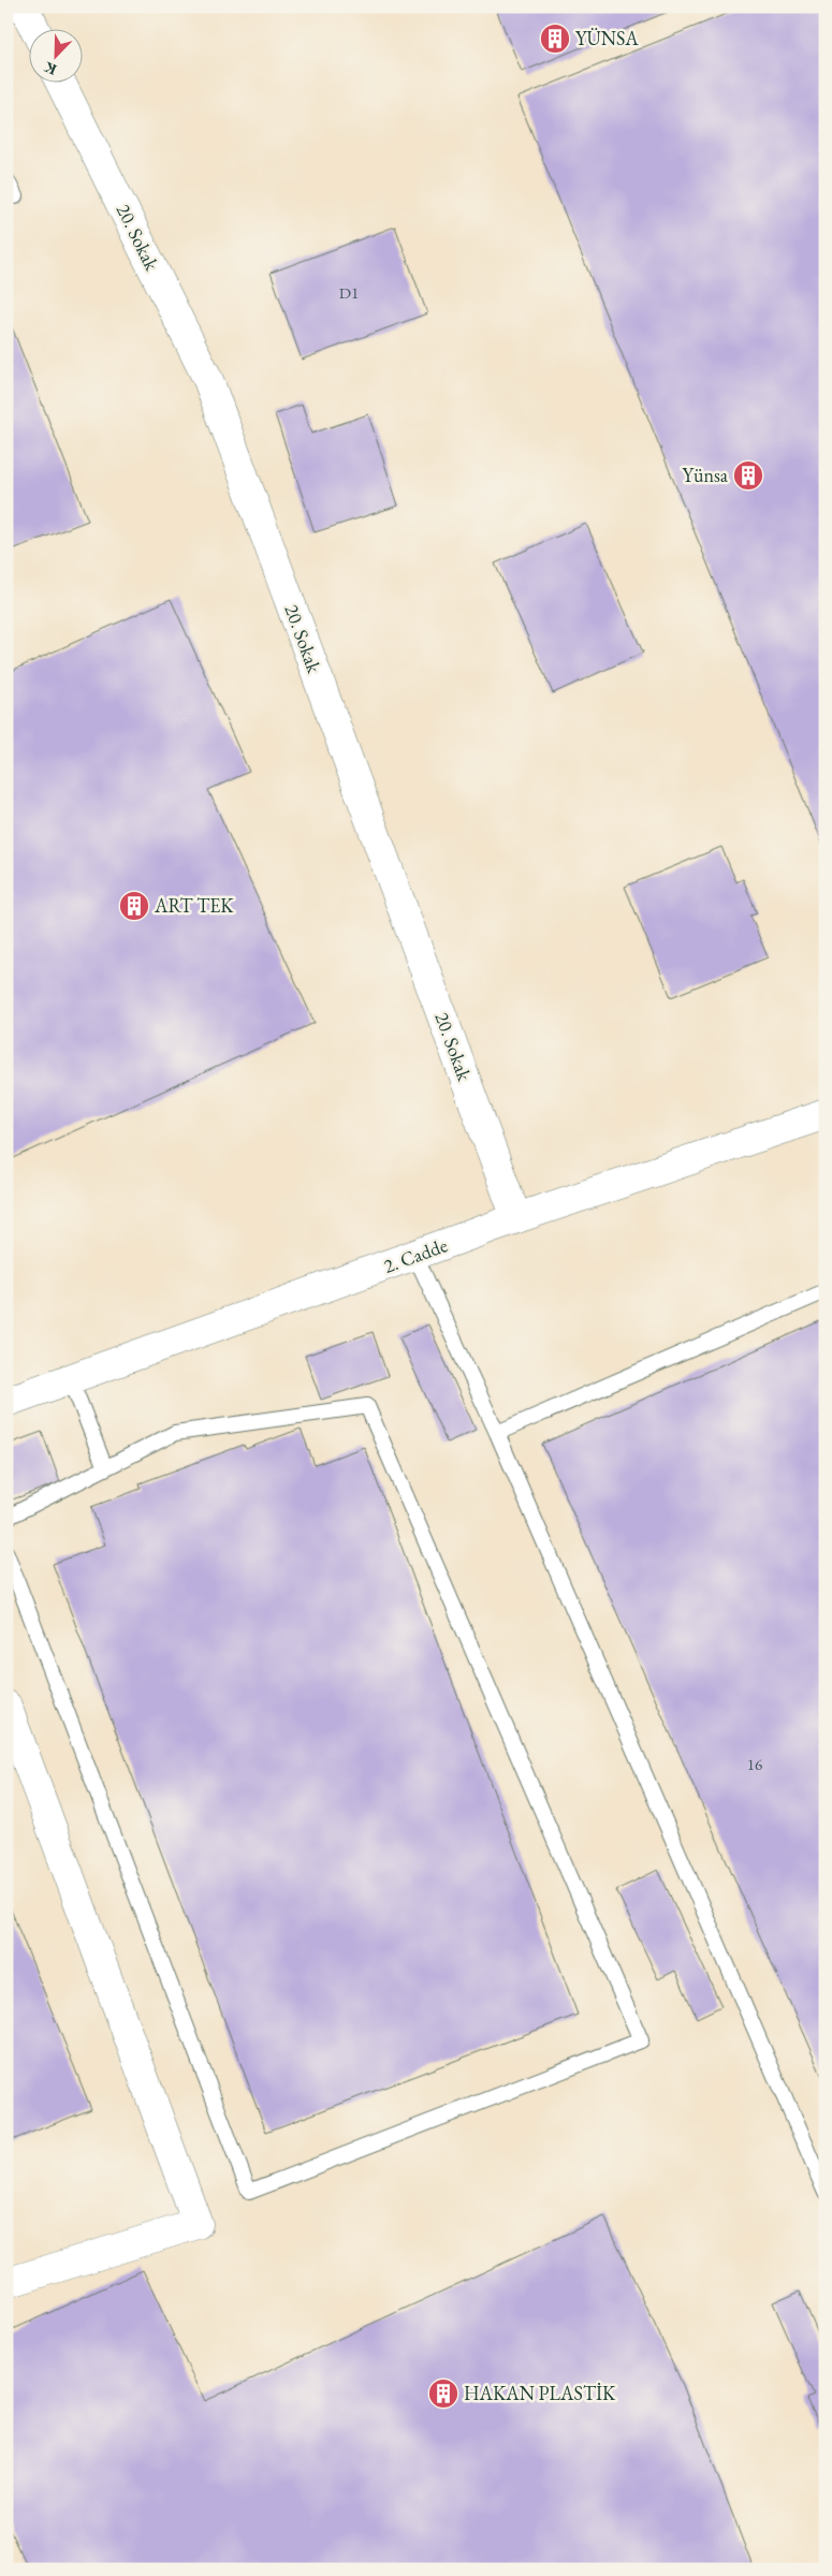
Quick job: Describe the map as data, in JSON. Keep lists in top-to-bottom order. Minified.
{"streets":{"street":["20. Sokak","2. Cadde"]},"crossings":[["20. Sokak","2. Cadde"]],"places":{"building":["YÜNSA","Yünsa","ART TEK","HAKAN PLASTİK"]},"house_numbers":["D1","16"],"north":"bottom left"}
